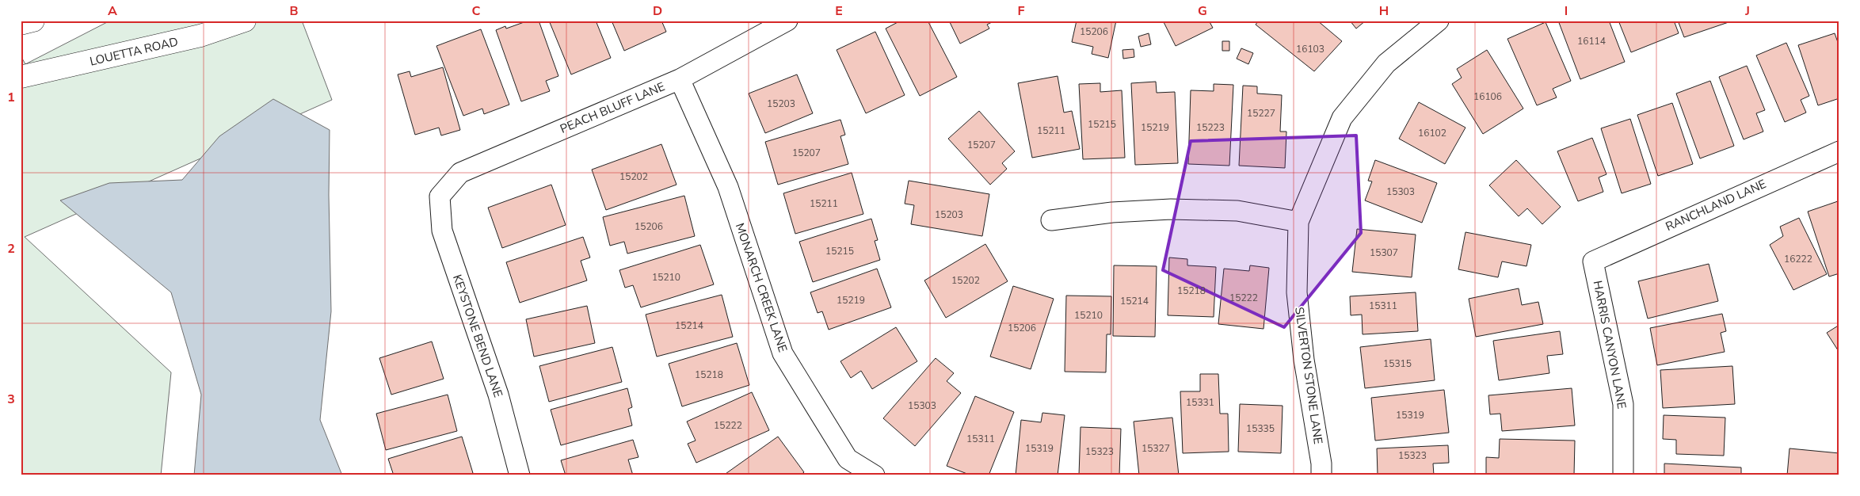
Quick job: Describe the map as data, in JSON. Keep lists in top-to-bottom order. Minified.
{"streets":{"main road":["LOUETTA ROAD"],"street":["PEACH BLUFF LANE","RANCHLAND LANE","MONARCH CREEK LANE","KEYSTONE BEND LANE","HARRIS CANYON LANE","SILVERTON STONE LANE"]},"crossings":[["PEACH BLUFF LANE","MONARCH CREEK LANE"],["PEACH BLUFF LANE","KEYSTONE BEND LANE"],["RANCHLAND LANE","HARRIS CANYON LANE"]],"house_numbers":["15206","16114","16103","16106","15203","15227","15215","15219","15223","15211","16102","15207","15207","15202","15303","15211","15203","15206","15215","15307","16222","15210","15202","15218","15222","15219","15214","15311","15210","15214","15206","15315","15218","15331","15303","15319","15222","15335","15311","15319","15327","15323","15323"],"grid":{"columns":["A","B","C","D","E","F","G","H","I","J"],"rows":["1","2","3"]}}
